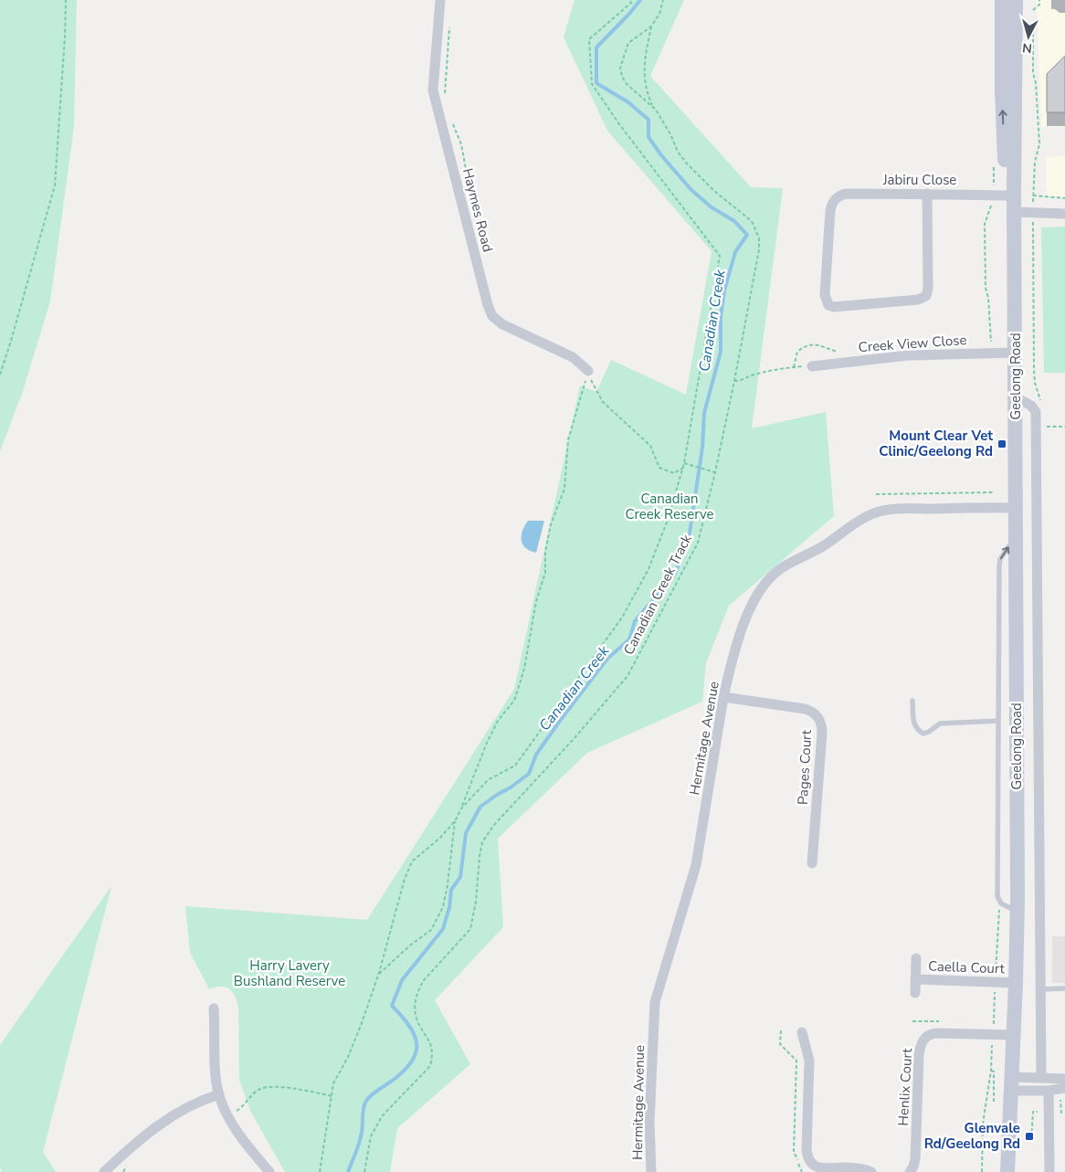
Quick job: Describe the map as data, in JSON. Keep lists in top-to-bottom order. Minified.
{"streets":{"main road":["Geelong Road"],"street":["Jabiru Close","Haymes Road","Creek View Close","Hermitage Avenue","Pages Court","Caella Court","Henlix Court"],"path":["Canadian Creek Track"]},"crossings":[["Jabiru Close","Geelong Road"],["Creek View Close","Geelong Road"],["Geelong Road","Hermitage Avenue"],["Geelong Road","Caella Court"],["Geelong Road","Henlix Court"],["Hermitage Avenue","Pages Court"]],"water":["Canadian Creek"],"parks":["Canadian Creek Reserve","Harry Lavery Bushland Reserve"],"places":{"transit":["Mount Clear Vet Clinic/Geelong Rd","Glenvale Rd/Geelong Rd"]},"north":"bottom"}
